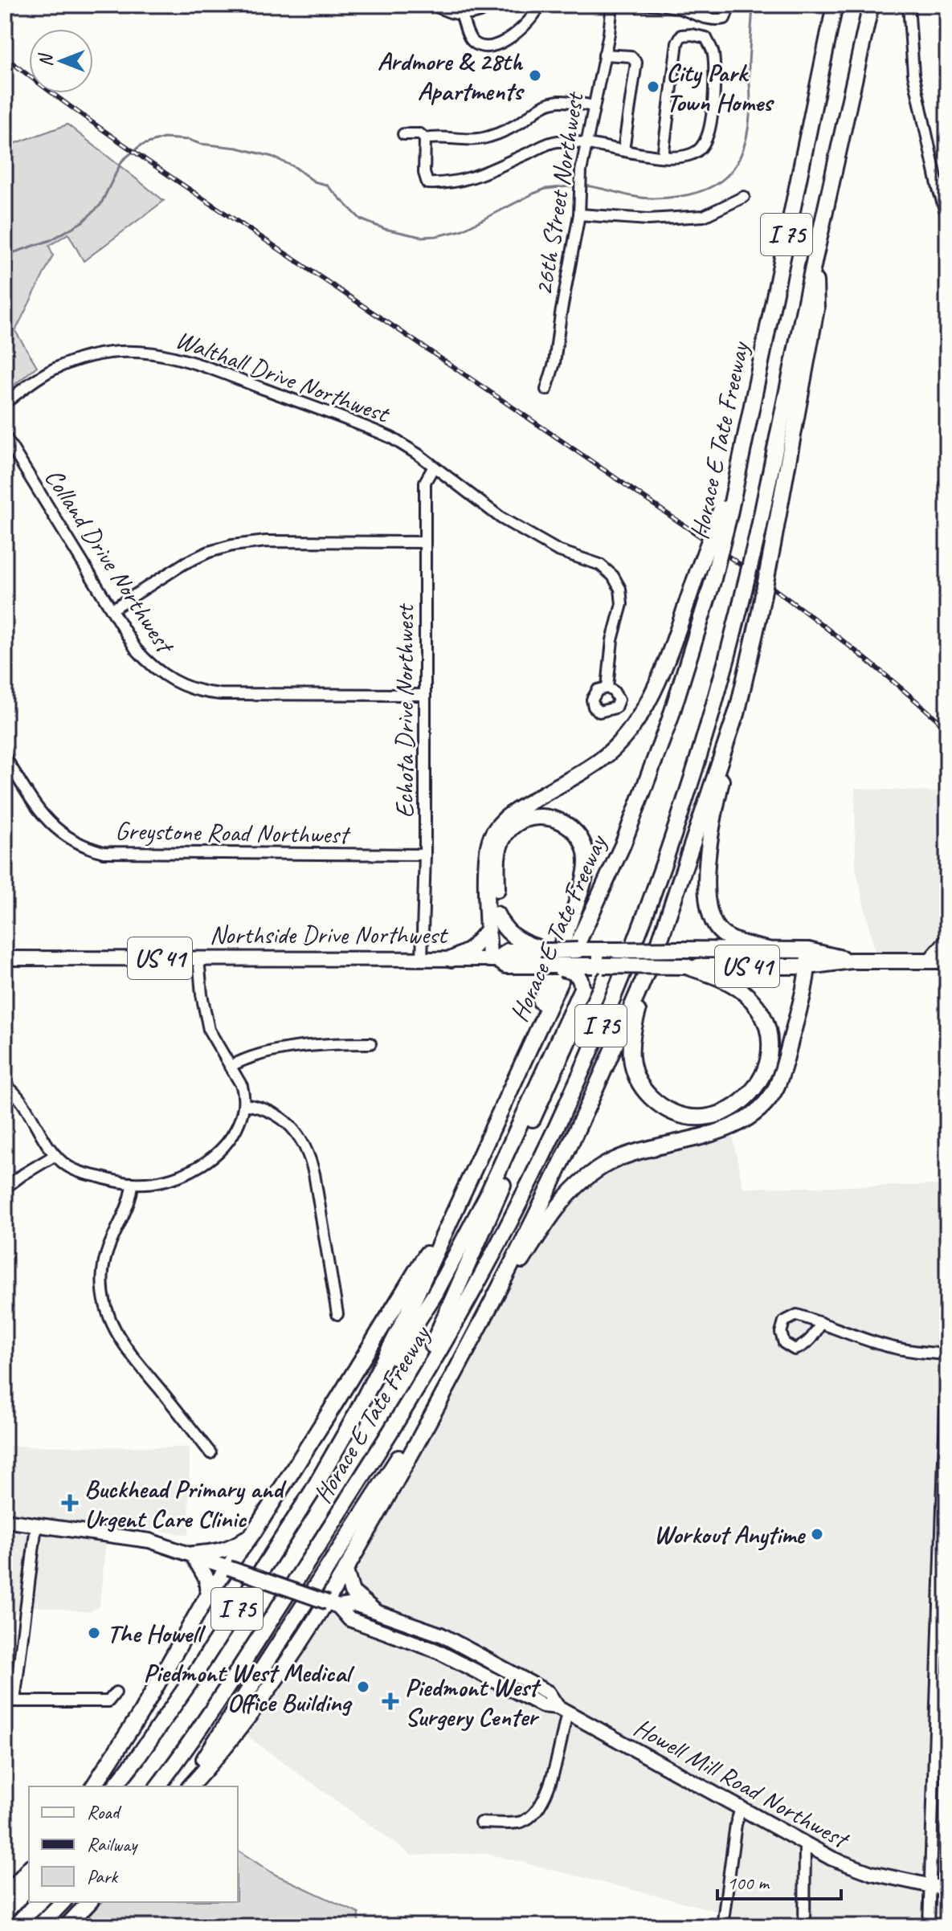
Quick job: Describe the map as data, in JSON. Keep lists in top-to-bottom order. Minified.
{"streets":{"highway":["I 75","Horace E Tate Freeway","Northside Drive Northwest","US 41"],"main road":["Howell Mill Road Northwest"],"street":["26th Street Northwest","Walthall Drive Northwest","Colland Drive Northwest","Echota Drive Northwest","Greystone Road Northwest"]},"crossings":[["Walthall Drive Northwest","Echota Drive Northwest"],["Colland Drive Northwest","Echota Drive Northwest"],["Echota Drive Northwest","Greystone Road Northwest"],["Echota Drive Northwest","Northside Drive Northwest"]],"places":{"other":["Ardmore & 28th Apartments","City Park Town Homes","Workout Anytime","The Howell","Piedmont West Medical Office Building"],"health":["Buckhead Primary and Urgent Care Clinic","Piedmont West Surgery Center"]},"legend":["Road","Railway","Park"],"scale_bar":"100 m","north":"left"}
